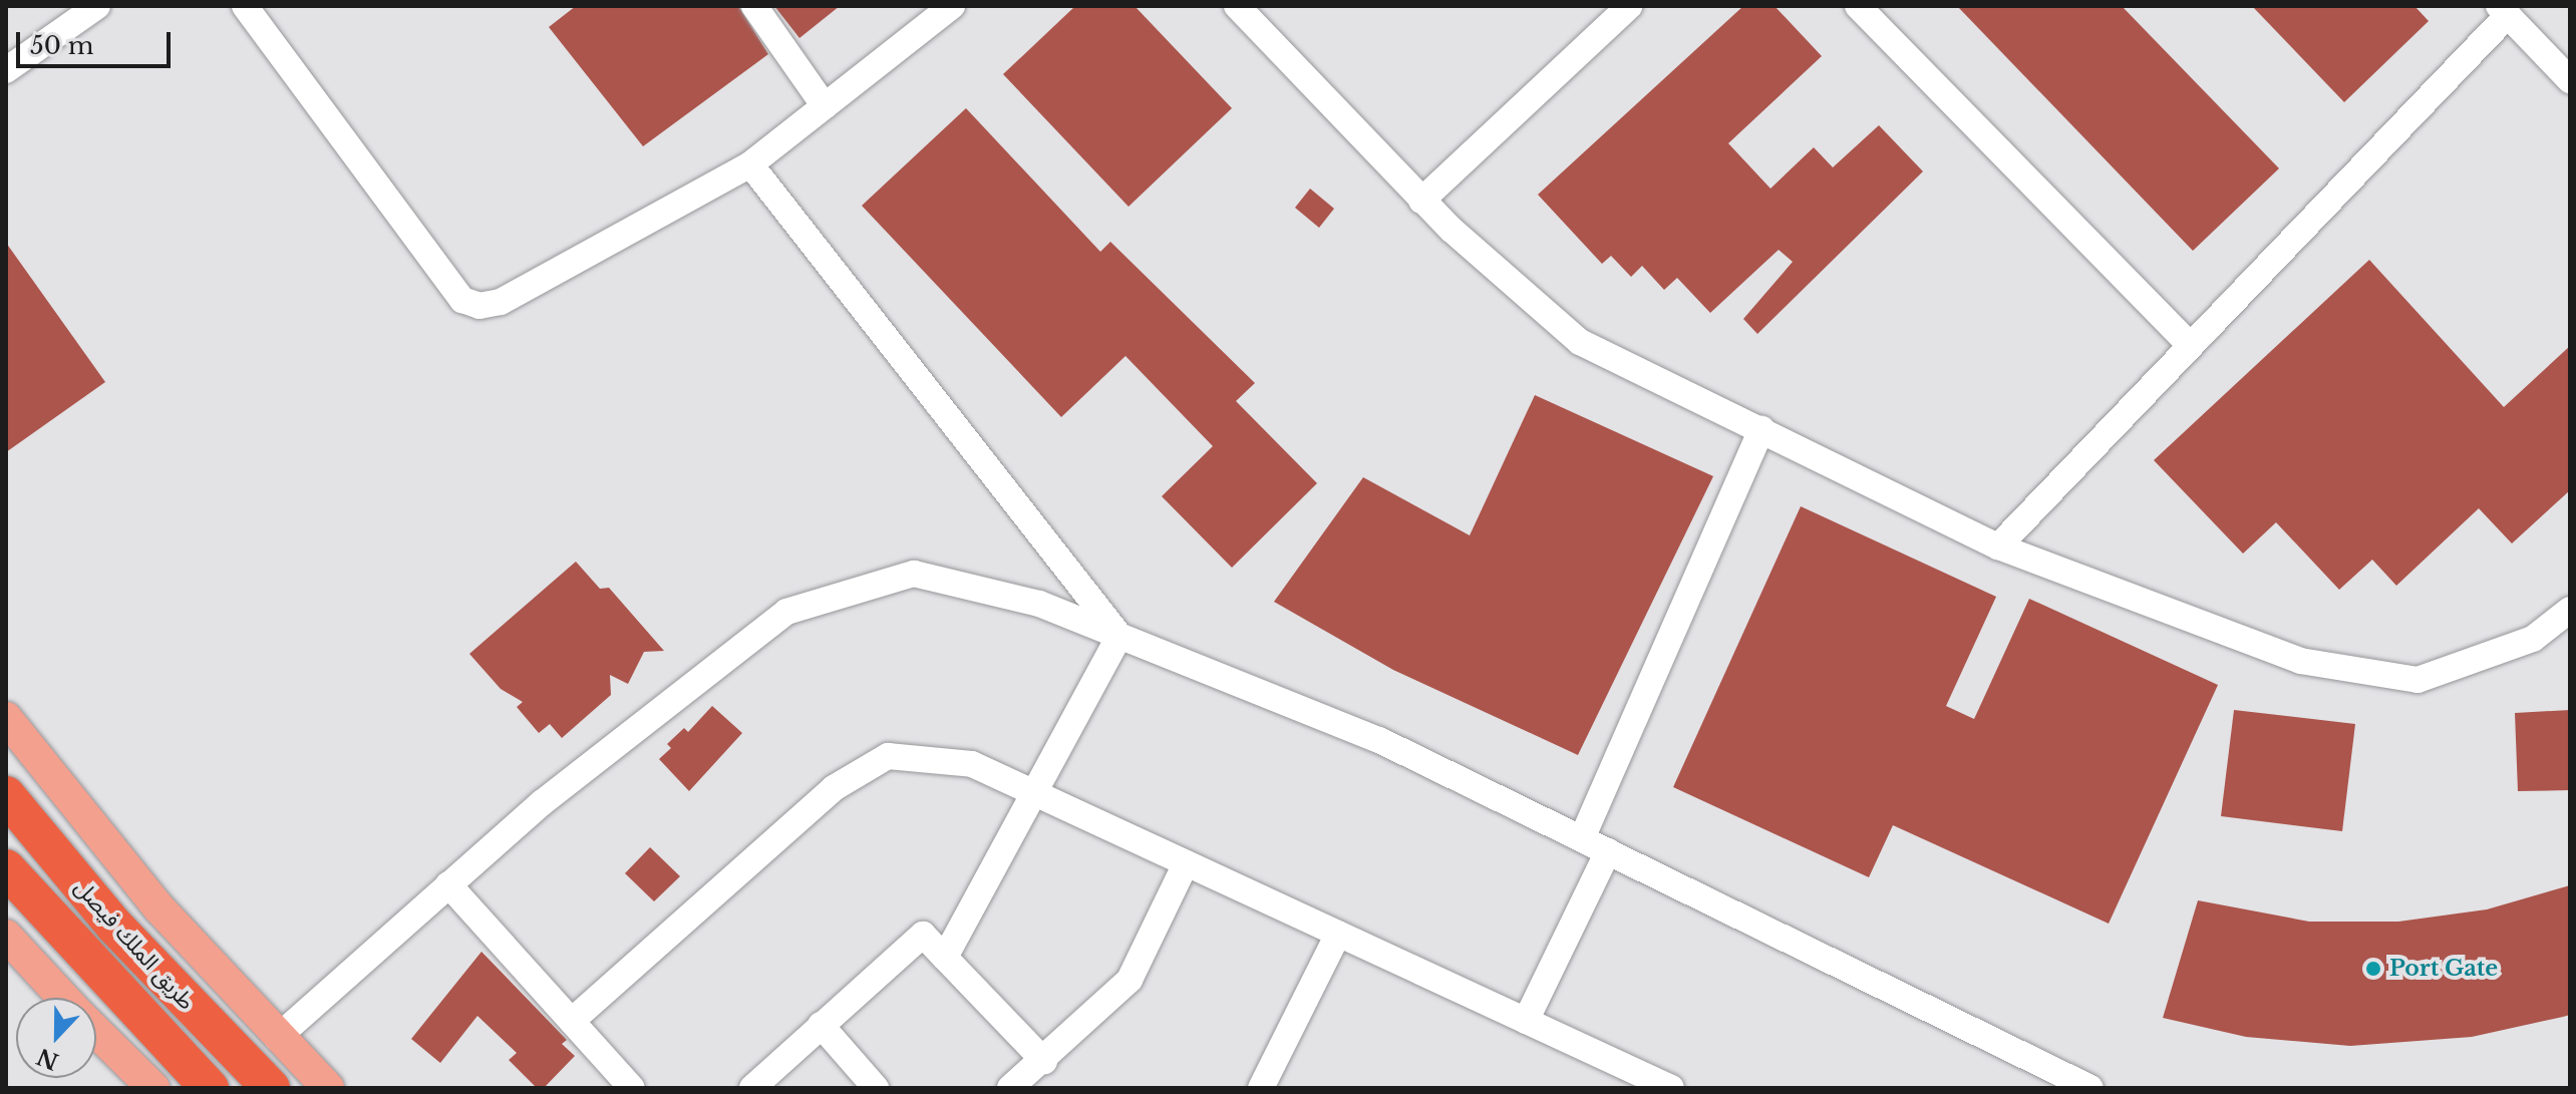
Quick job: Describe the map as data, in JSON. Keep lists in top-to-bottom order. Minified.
{"streets":{"highway":["طريق الملك فيصل"]},"places":["Port Gate"],"scale_bar":"50 m","north":"bottom"}
